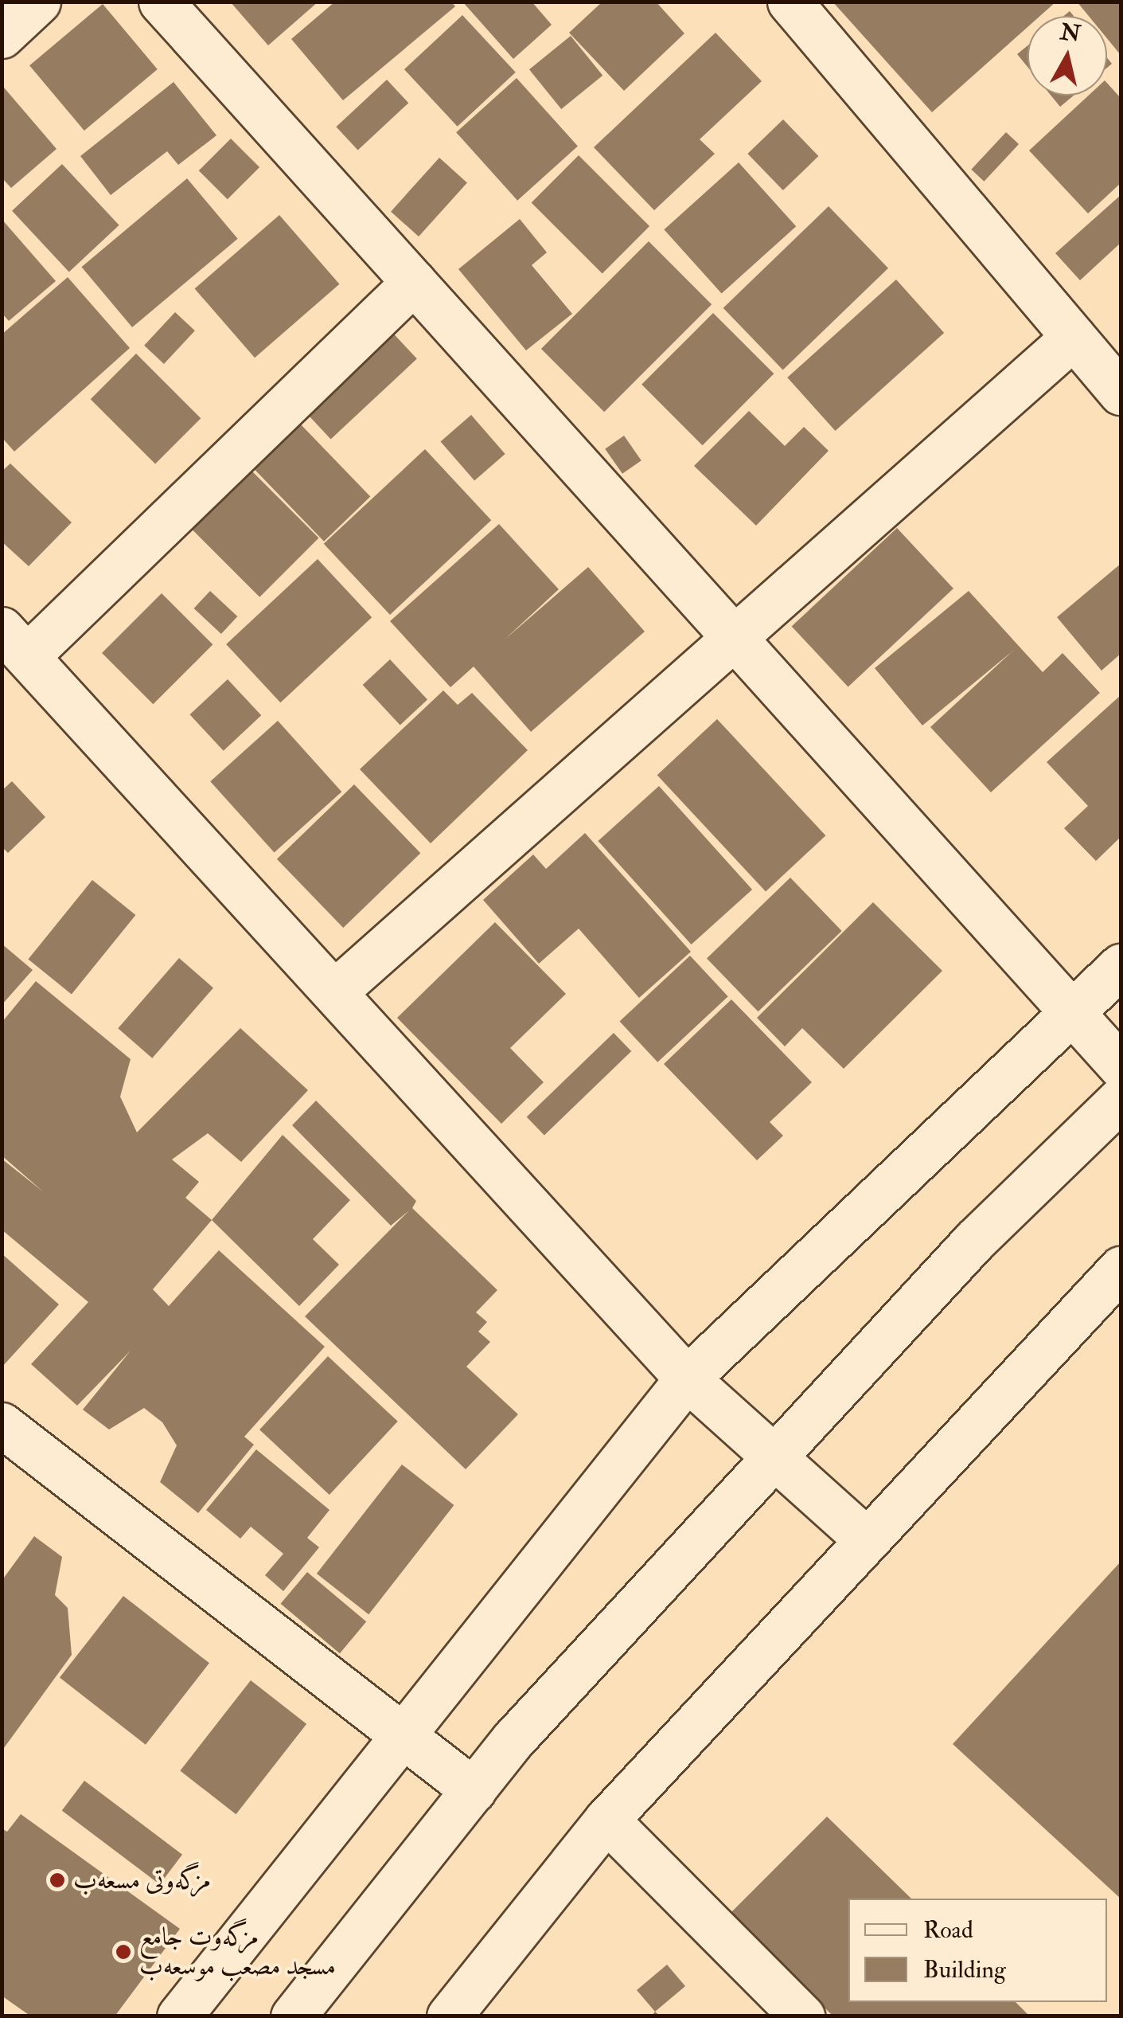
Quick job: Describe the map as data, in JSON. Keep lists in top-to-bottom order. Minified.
{"places":["مزگەوتی مسعەب","مزگەوت جامع مسجد مصعب موسعەب"],"legend":["Road","Building"],"north":"top"}
